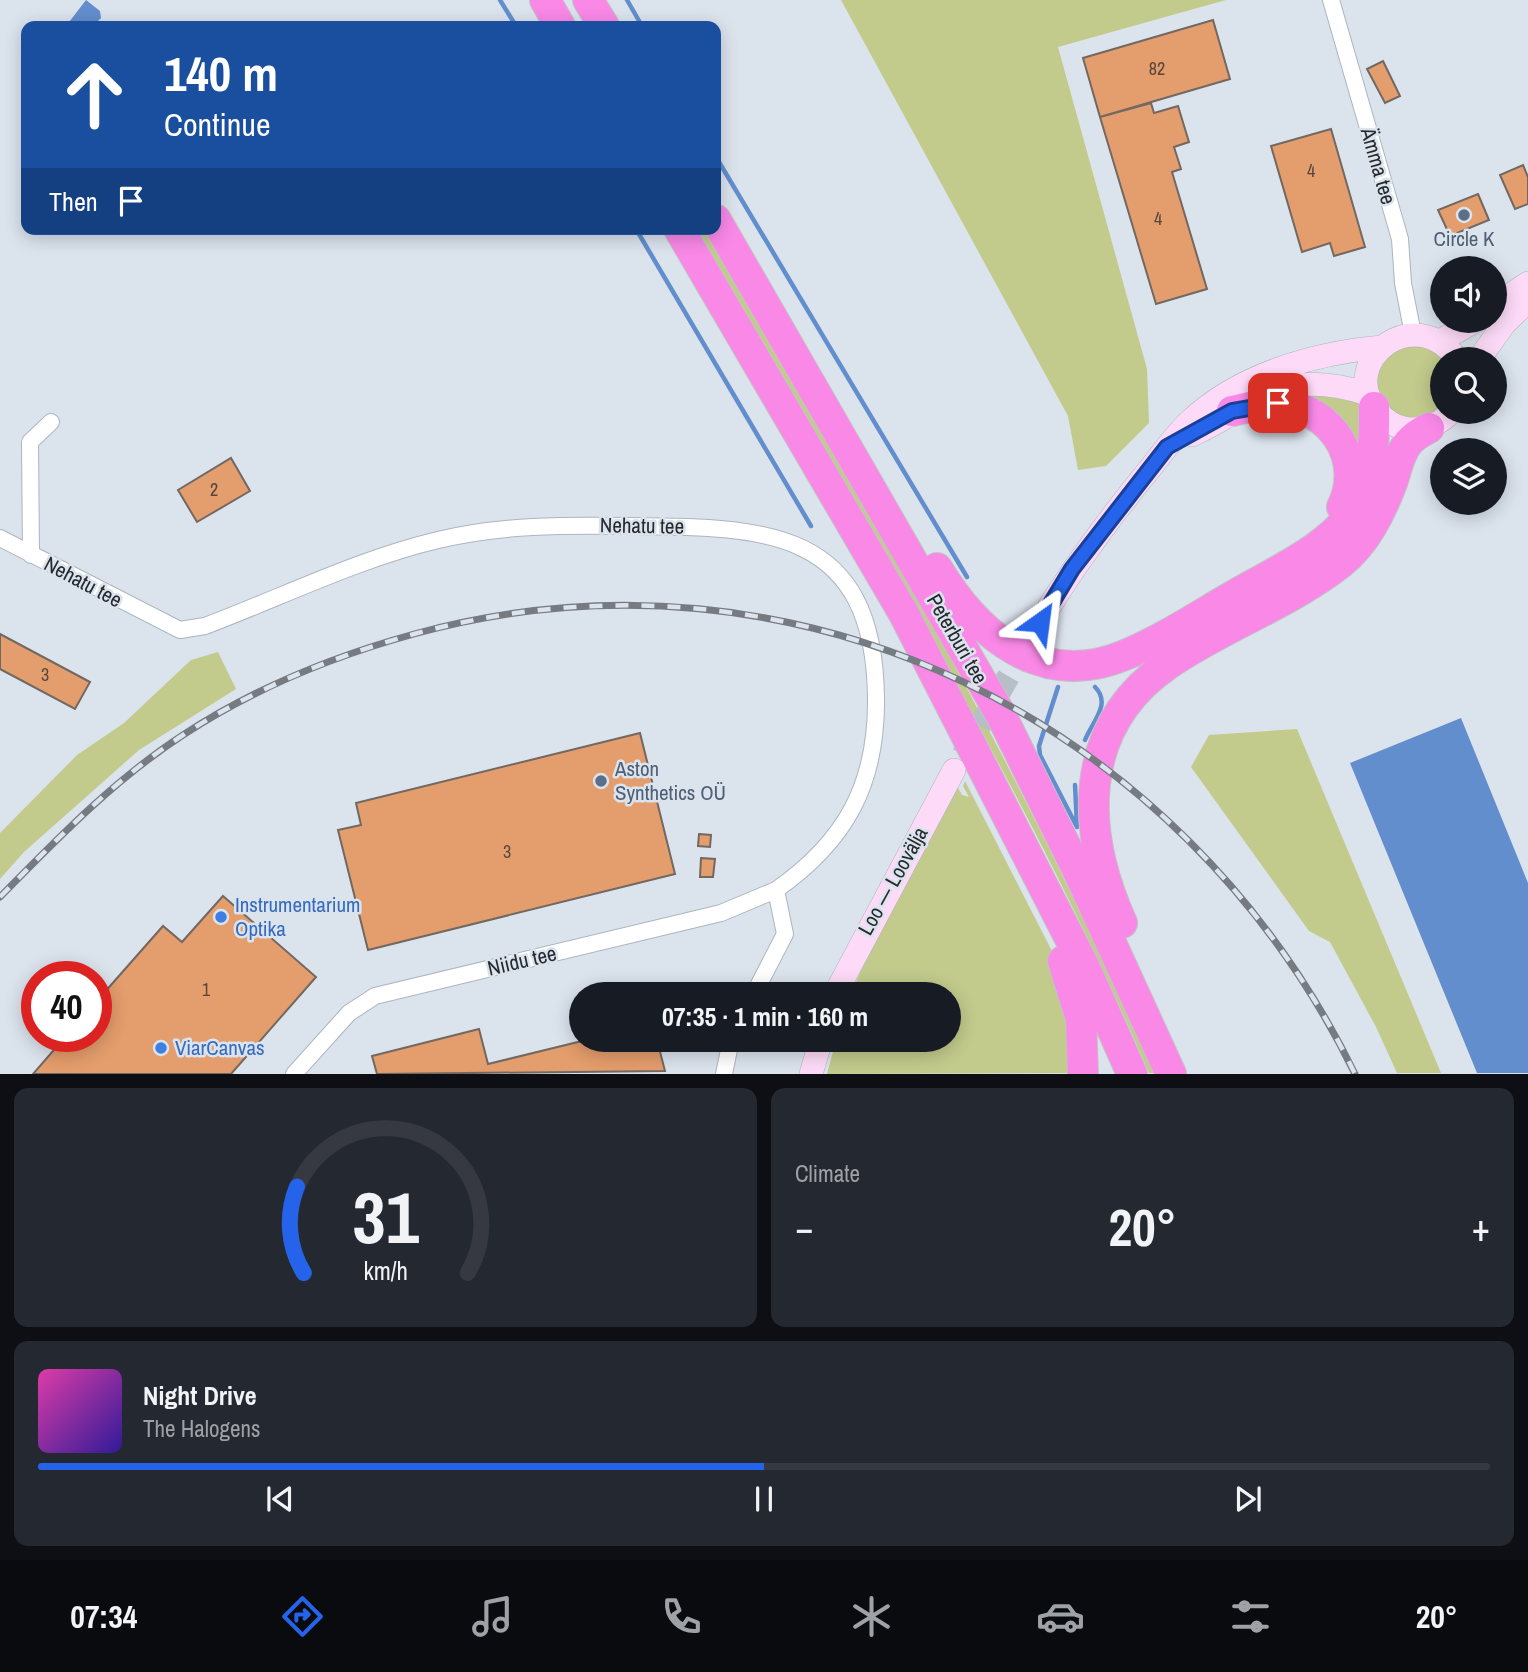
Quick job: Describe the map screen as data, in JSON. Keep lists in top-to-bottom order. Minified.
{"streets":{"highway":["Peterburi tee"],"street":["Ämma tee","Nehatu tee","Loo — Loovälja","Niidu tee"]},"crossings":[["Nehatu tee","Niidu tee"]],"places":["Circle K","Aston Synthetics OÜ","Instrumentarium Optika","ViarCanvas"],"house_numbers":["82","4","4","2","3","3","1"],"page":{"turn":["140 m","Continue"],"then":"Then","limit":"40","trip":"07:35 · 1 min · 160 m","tile":"Climate","heat":["−","20°","+"],"song":["Night Drive","The Halogens"],"tabs":["07:34","20°"],"gauge":["31","km/h"]}}
